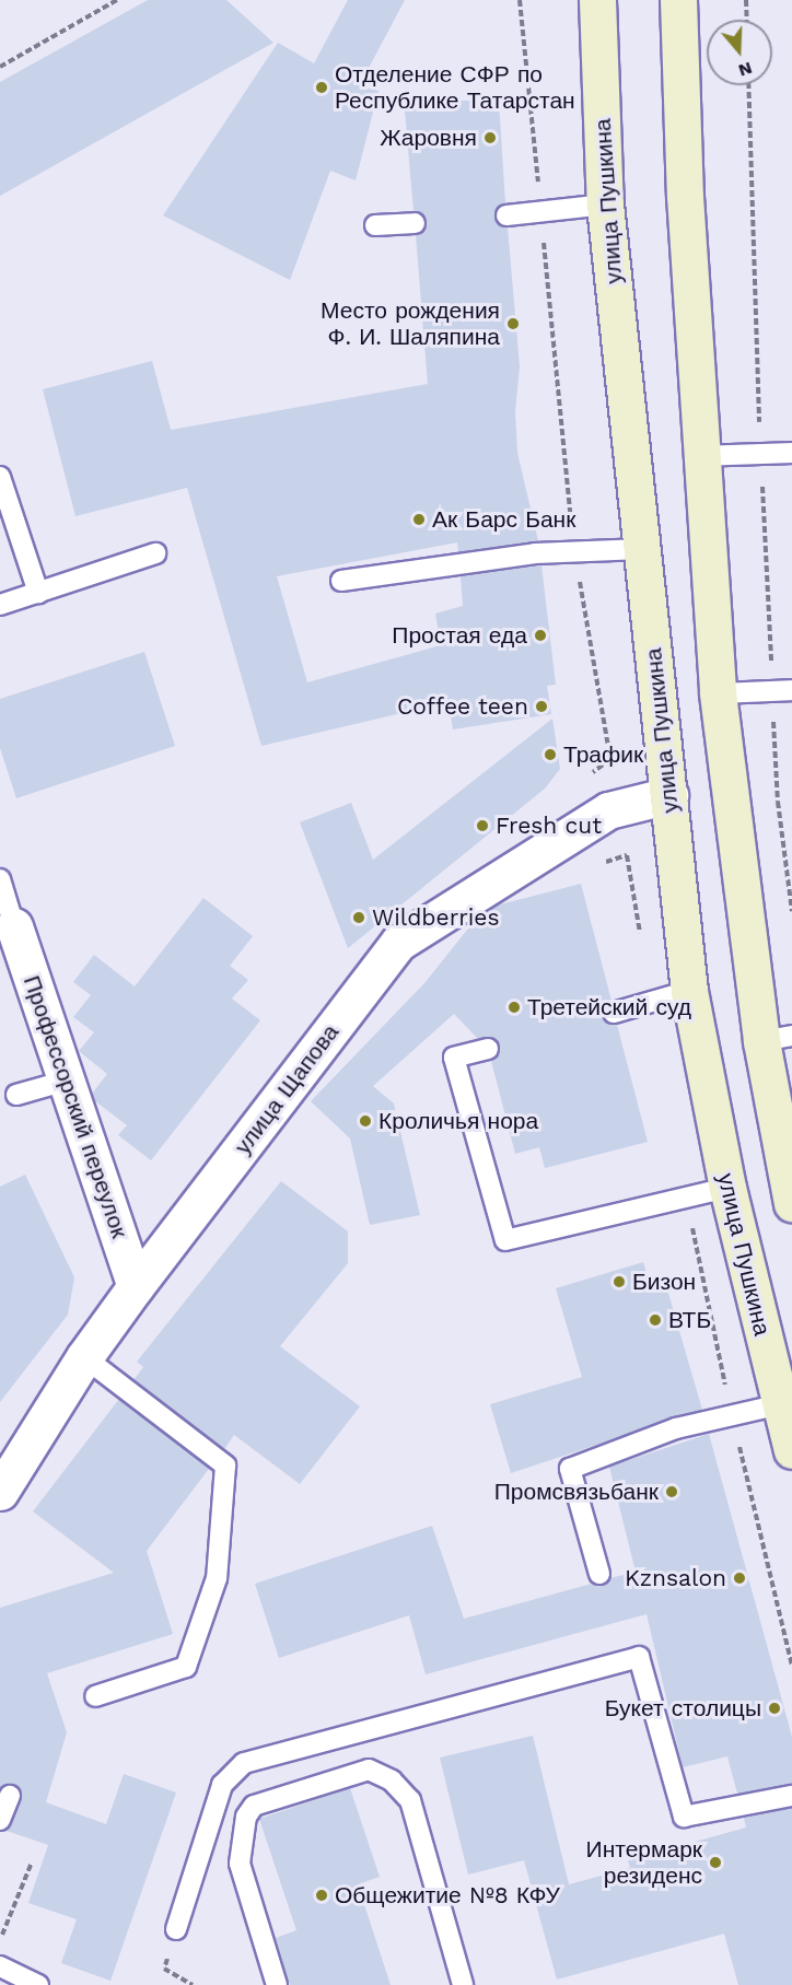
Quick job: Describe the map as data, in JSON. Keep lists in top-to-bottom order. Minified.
{"streets":{"main road":["улица Пушкина"],"street":["улица Щапова","Профессорский переулок"]},"crossings":[["улица Пушкина","улица Щапова"],["улица Щапова","Профессорский переулок"]],"places":["Отделение СФР по Республике Татарстан","Жаровня","Место рождения Ф. И. Шаляпина","Ак Барс Банк","Простая еда","Coffee teen","Трафик","Fresh cut","Wildberries","Третейский суд","Кроличья нора","Бизон","ВТБ","Промсвязьбанк","Kznsalon","Букет столицы","Интермарк резиденс","Общежитие №8 КФУ"],"north":"bottom"}
